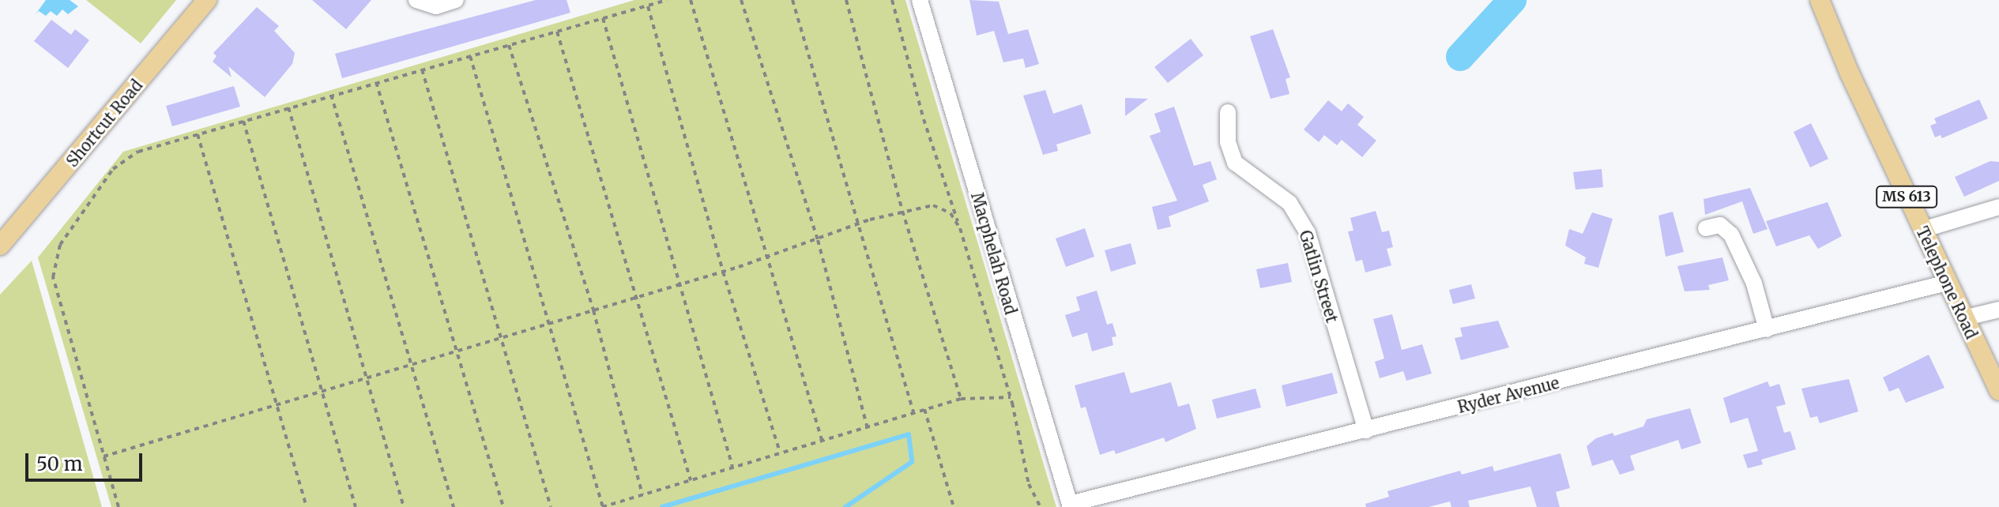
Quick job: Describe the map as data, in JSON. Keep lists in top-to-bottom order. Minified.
{"streets":{"main road":["Shortcut Road","MS 613","Telephone Road"],"street":["Macphelah Road","Gatlin Street","Ryder Avenue"]},"crossings":[["Macphelah Road","Ryder Avenue"],["Gatlin Street","Ryder Avenue"],["Telephone Road","Ryder Avenue"]],"scale_bar":"50 m"}
